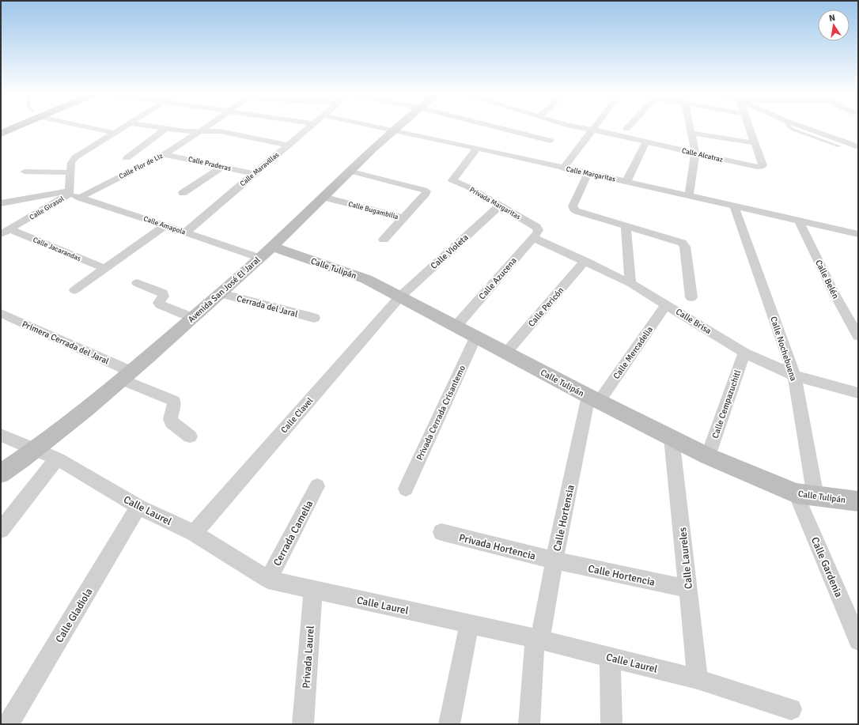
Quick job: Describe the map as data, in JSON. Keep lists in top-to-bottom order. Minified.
{"streets":{"street":["Calle Alcatraz","Calle Praderas","Calle Flor de Liz","Calle Maravillas","Calle Margaritas","Privada Margaritas","Calle Girasol","Calle Bugambilia","Calle Amapola","Calle Jacarandas","Calle Violeta","Calle Tulipán","Calle Azucena","Calle Belén","Avenida San José El Jaral","Cerrada del Jaral","Calle Pericón","Calle Brisa","Primera Cerrada del Jaral","Calle Nochebuena","Calle Mercadelia","Calle Cempazuchitl","Privada Cerrada Crisantemo","Calle Clavel","Calle Laurel","Calle Hortensia","Cerrada Camelia","Privada Hortencia","Calle Laureles","Calle Gardenia","Calle Hortencia","Calle Gladiola","Privada Laurel"]},"crossings":[["Calle Praderas","Calle Flor de Liz"],["Calle Praderas","Calle Maravillas"],["Calle Flor de Liz","Calle Amapola"],["Calle Maravillas","Calle Amapola"],["Calle Margaritas","Privada Margaritas"],["Calle Margaritas","Calle Belén"],["Calle Margaritas","Avenida San José El Jaral"],["Calle Margaritas","Calle Nochebuena"],["Privada Margaritas","Calle Violeta"],["Privada Margaritas","Calle Azucena"],["Privada Margaritas","Calle Brisa"],["Calle Girasol","Calle Amapola"],["Calle Girasol","Calle Jacarandas"],["Calle Bugambilia","Avenida San José El Jaral"],["Calle Amapola","Calle Tulipán"],["Calle Amapola","Avenida San José El Jaral"],["Calle Violeta","Calle Tulipán"],["Calle Violeta","Calle Clavel"],["Calle Tulipán","Calle Azucena"],["Calle Tulipán","Avenida San José El Jaral"],["Calle Tulipán","Calle Pericón"],["Calle Tulipán","Calle Nochebuena"],["Calle Tulipán","Calle Mercadelia"],["Calle Tulipán","Calle Cempazuchitl"],["Calle Tulipán","Privada Cerrada Crisantemo"],["Calle Tulipán","Calle Clavel"],["Calle Tulipán","Calle Hortensia"],["Calle Tulipán","Calle Laureles"],["Calle Tulipán","Calle Gardenia"],["Calle Azucena","Calle Brisa"],["Avenida San José El Jaral","Cerrada del Jaral"],["Avenida San José El Jaral","Primera Cerrada del Jaral"],["Avenida San José El Jaral","Calle Laurel"],["Calle Pericón","Calle Brisa"],["Calle Brisa","Calle Nochebuena"],["Calle Brisa","Calle Mercadelia"],["Calle Brisa","Calle Cempazuchitl"],["Calle Mercadelia","Calle Hortensia"],["Calle Clavel","Calle Laurel"],["Calle Laurel","Calle Hortensia"],["Calle Laurel","Cerrada Camelia"],["Calle Laurel","Calle Laureles"],["Calle Laurel","Calle Gladiola"],["Calle Laurel","Privada Laurel"],["Calle Hortensia","Privada Hortencia"],["Calle Hortensia","Calle Hortencia"],["Privada Hortencia","Calle Hortencia"],["Calle Laureles","Calle Hortencia"]],"north":"top"}
